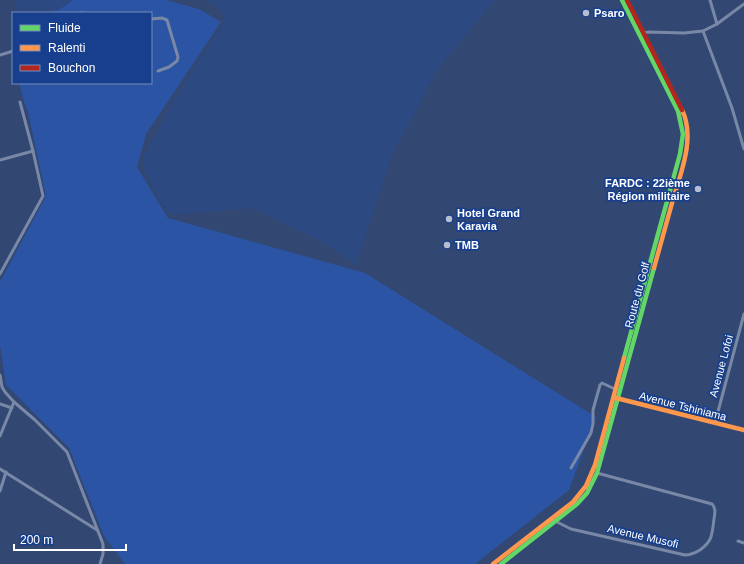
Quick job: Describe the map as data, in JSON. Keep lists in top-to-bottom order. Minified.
{"streets":{"main road":["Route du Golf","Avenue Tshiniama"],"street":["Avenue Lofoi","Avenue Musofi"]},"crossings":[["Route du Golf","Avenue Tshiniama"],["Route du Golf","Avenue Musofi"],["Avenue Lofoi","Avenue Tshiniama"]],"places":["Psaro","FARDC : 22ième Région militaire","Hotel Grand Karavia","TMB"],"legend":["Fluide","Ralenti","Bouchon"],"scale_bar":"200 m"}
